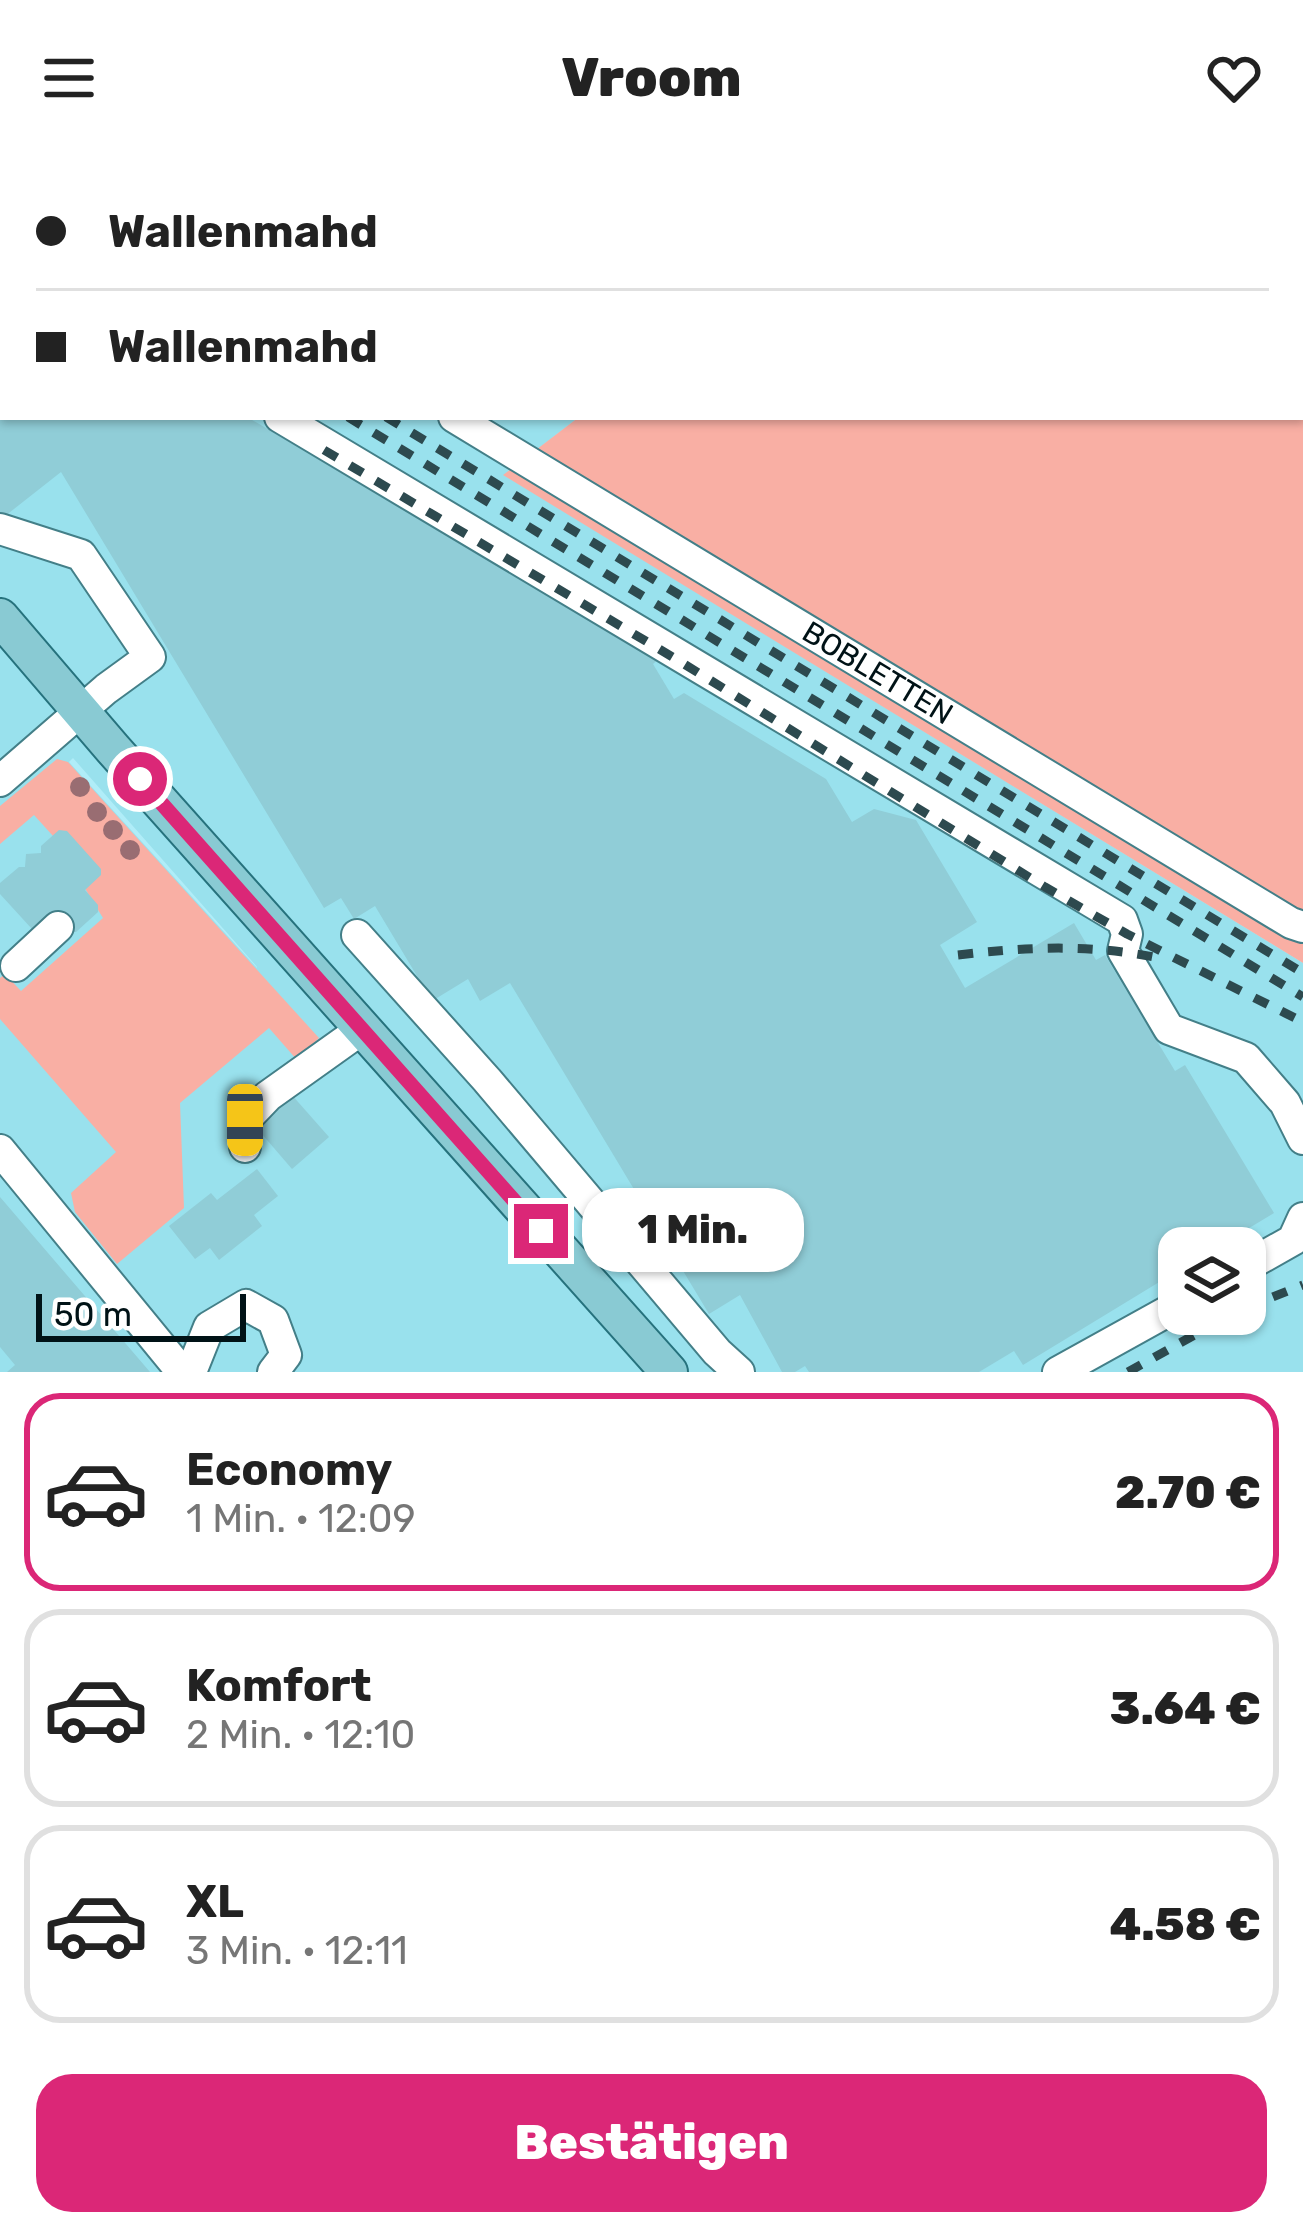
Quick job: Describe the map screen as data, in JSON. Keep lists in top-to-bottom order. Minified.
{"streets":{"street":["BOBLETTEN"]},"scale_bar":"50 m","page":{"header":"Vroom","banner":["Wallenmahd","Wallenmahd"],"bubble":"1 Min.","scale":"50 m","list":[{"name":"Economy","note":"1 Min. · 12:09","value":"2.70 €"},{"name":"Komfort","note":"2 Min. · 12:10","value":"3.64 €"},{"name":"XL","note":"3 Min. · 12:11","value":"4.58 €"}],"buttons":"Bestätigen"}}
